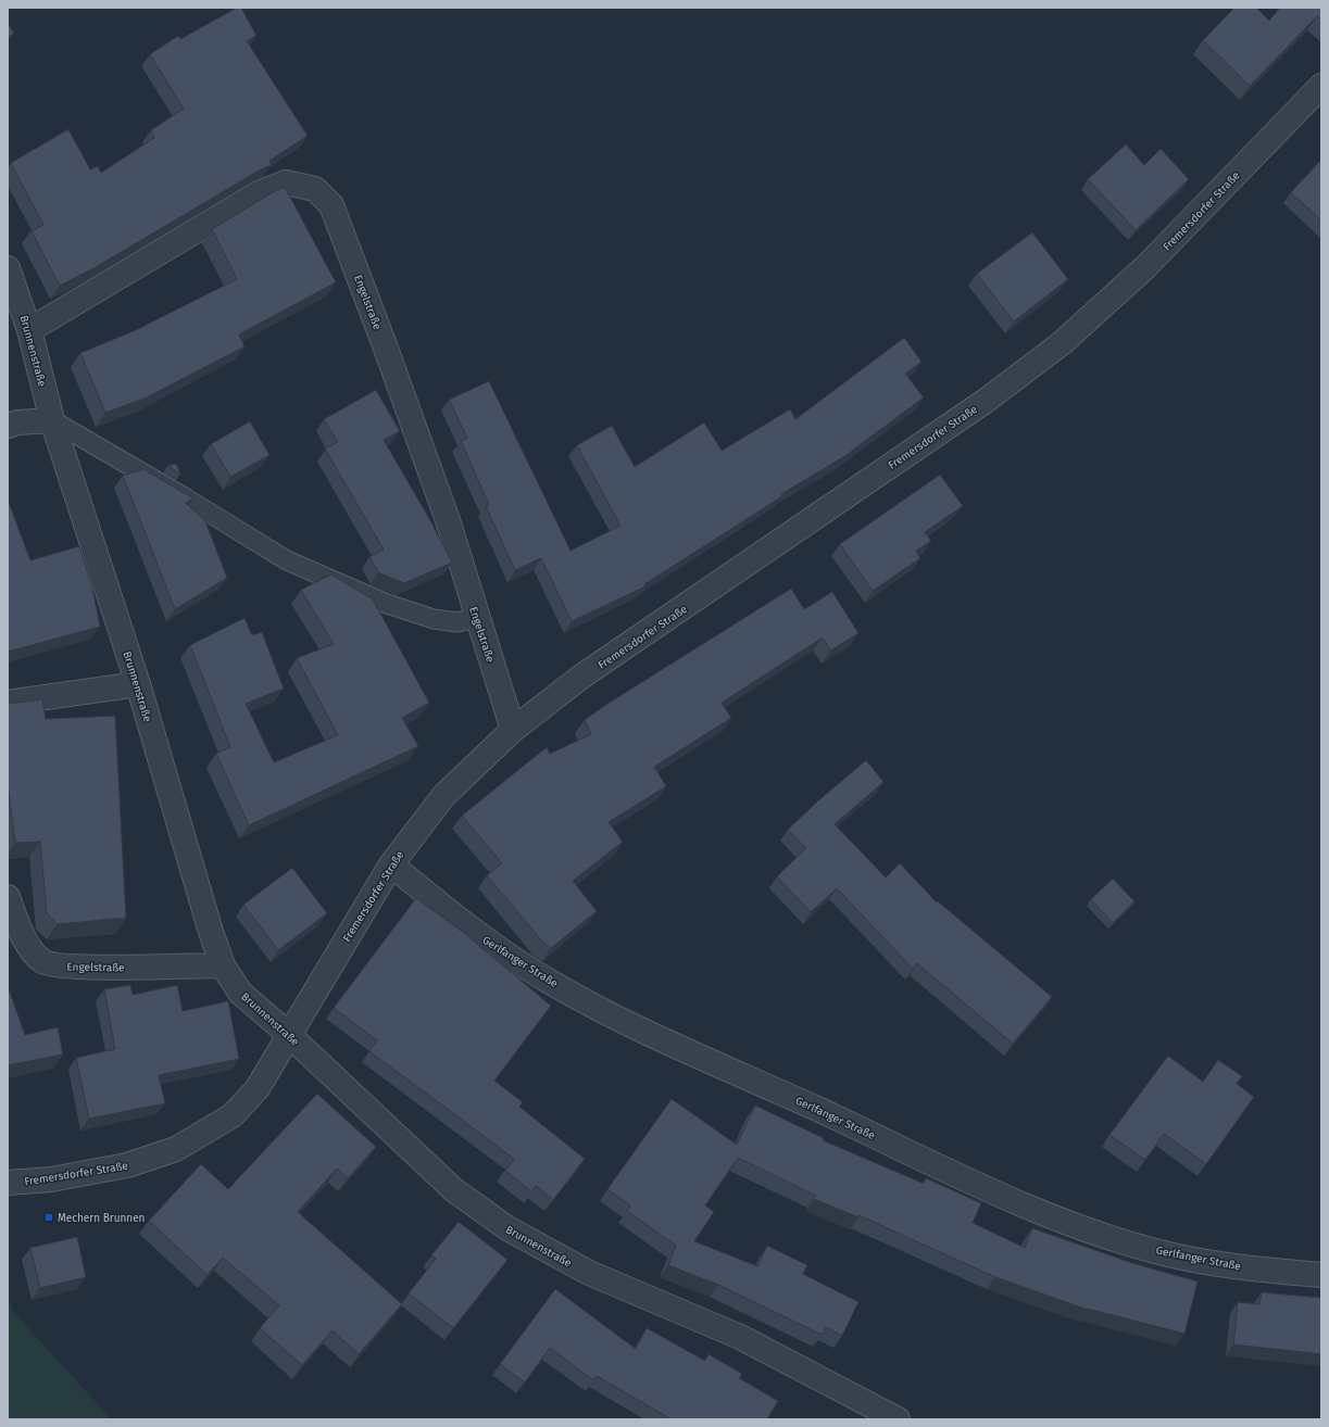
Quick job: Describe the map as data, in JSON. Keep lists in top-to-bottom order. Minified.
{"streets":{"street":["Fremersdorfer Straße","Engelstraße","Brunnenstraße","Gerlfanger Straße"]},"crossings":[["Fremersdorfer Straße","Engelstraße"],["Fremersdorfer Straße","Brunnenstraße"],["Fremersdorfer Straße","Gerlfanger Straße"],["Engelstraße","Brunnenstraße"]],"places":{"transit":["Mechern Brunnen"]}}
